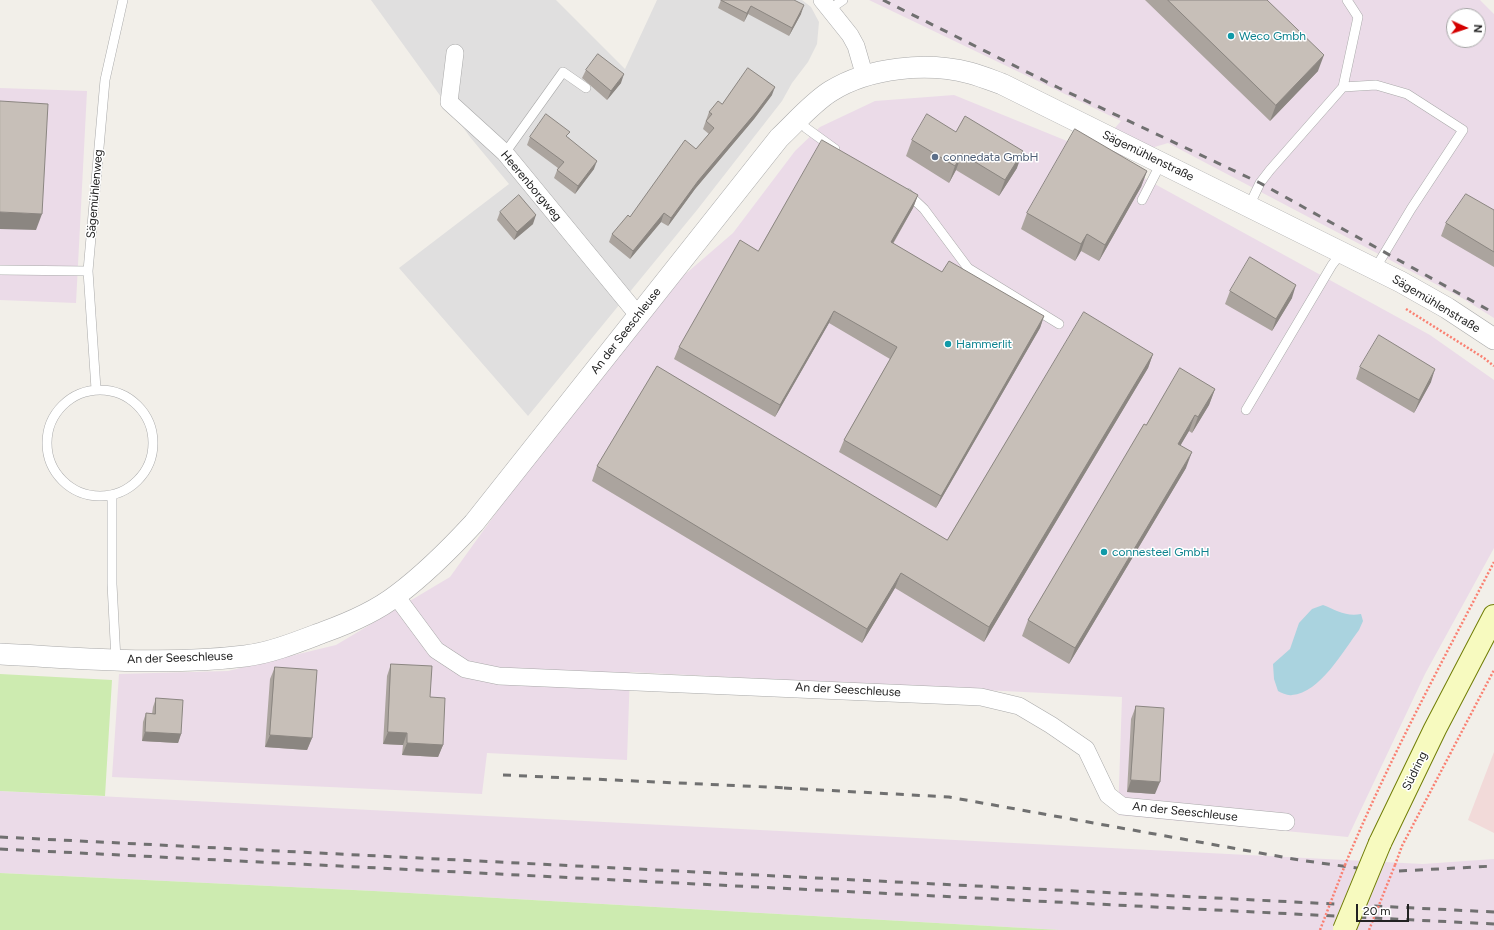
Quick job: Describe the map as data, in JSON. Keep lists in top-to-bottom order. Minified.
{"streets":{"main road":["Südring"],"street":["Sägemühlenstraße","Heerenborgweg","An der Seeschleuse"],"lane":["Sägemühlenweg"]},"crossings":[["Sägemühlenstraße","An der Seeschleuse"],["Heerenborgweg","An der Seeschleuse"]],"places":["Weco Gmbh","connedata GmbH","Hammerlit","connesteel GmbH"],"scale_bar":"20 m","north":"right"}
